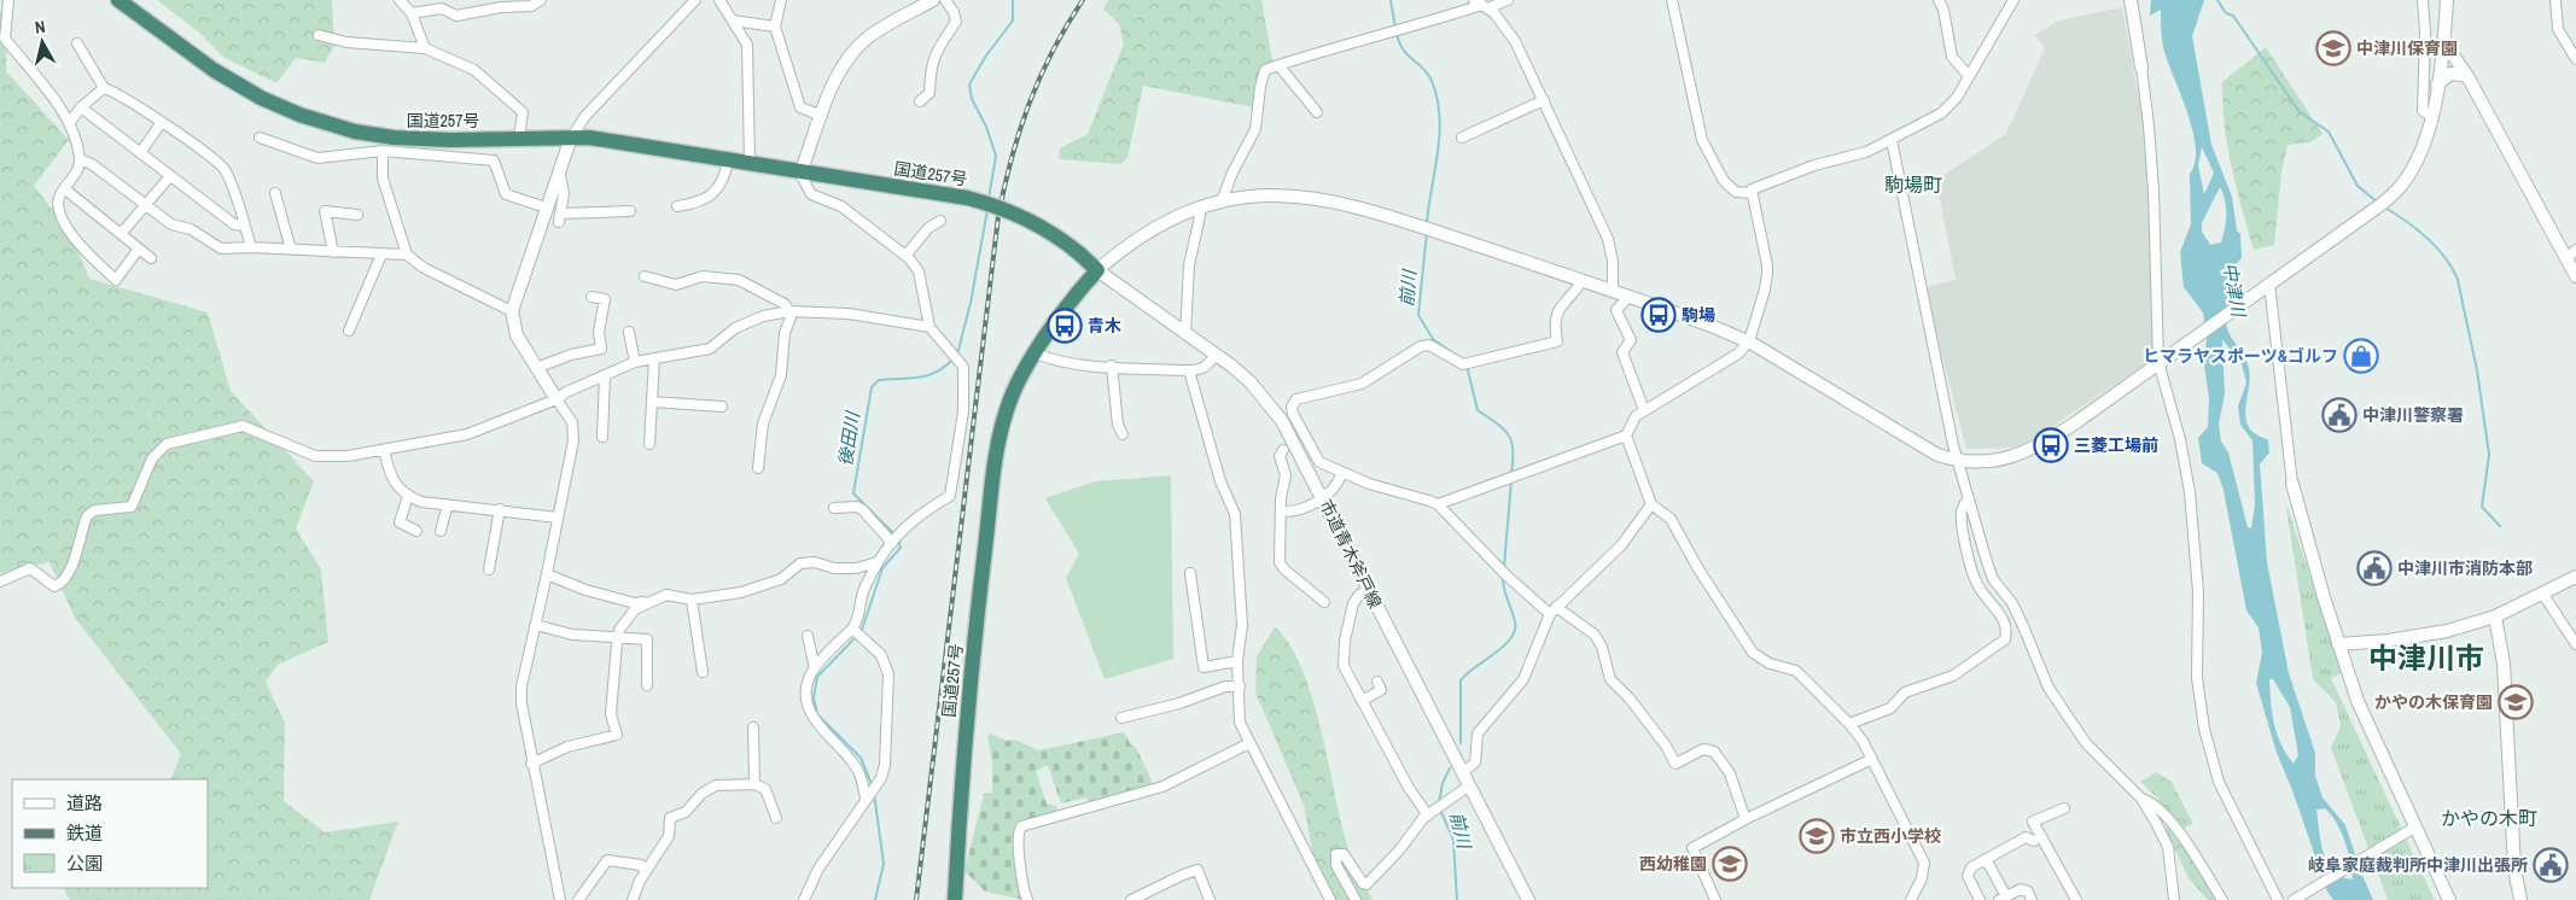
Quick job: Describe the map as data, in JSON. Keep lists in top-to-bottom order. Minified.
{"streets":{"highway":["国道257号"],"street":["市道青木斧戸線"]},"crossings":[["国道257号","市道青木斧戸線"]],"districts":["駒場町","中津川市","かやの木町"],"water":["前川","中津川","後田川"],"places":{"school or university":["中津川保育園","かやの木保育園","市立西小学校","西幼稚園"],"bus stop":["駒場","青木","三菱工場前"],"shop":["ヒマラヤスポーツ&ゴルフ"],"public building":["中津川警察署","中津川市消防本部","岐阜家庭裁判所中津川出張所"]},"legend":["道路","鉄道","公園"],"north":"top"}
